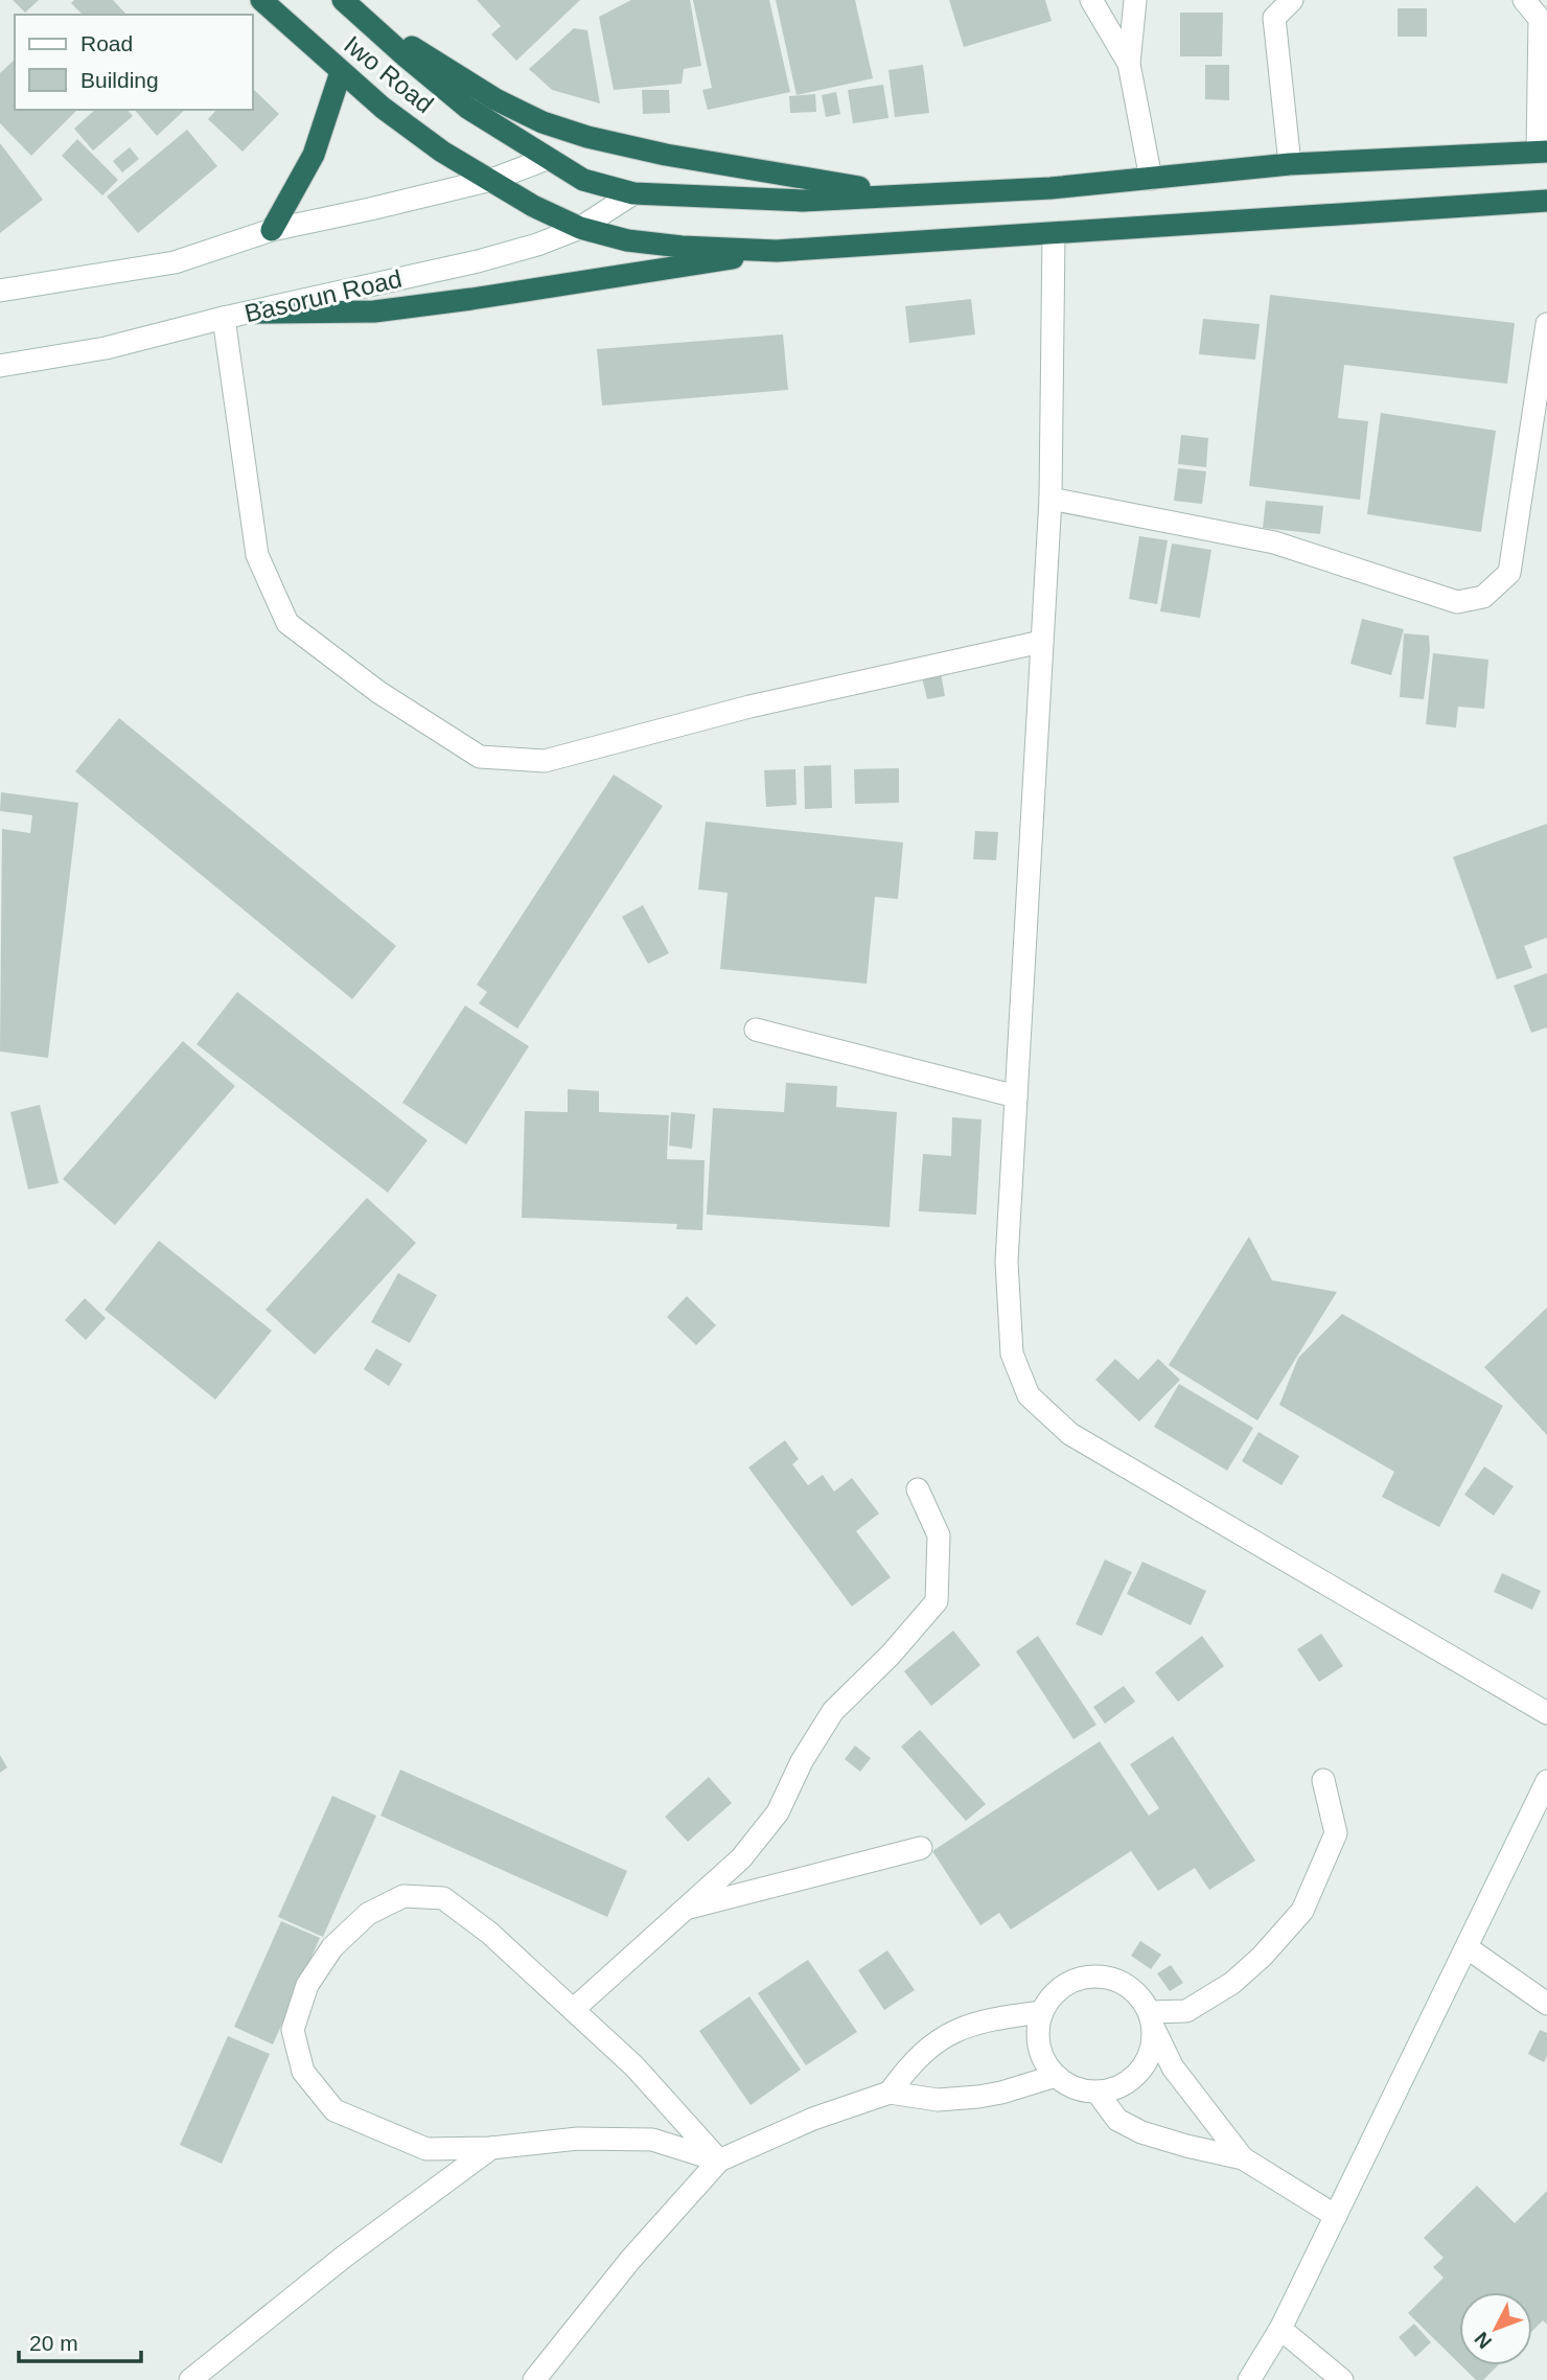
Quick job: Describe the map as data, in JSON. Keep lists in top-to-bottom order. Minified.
{"streets":{"highway":["Iwo Road"],"street":["Basorun Road"]},"crossings":[["Iwo Road","Basorun Road"]],"legend":["Road","Building"],"scale_bar":"20 m","north":"bottom left"}
